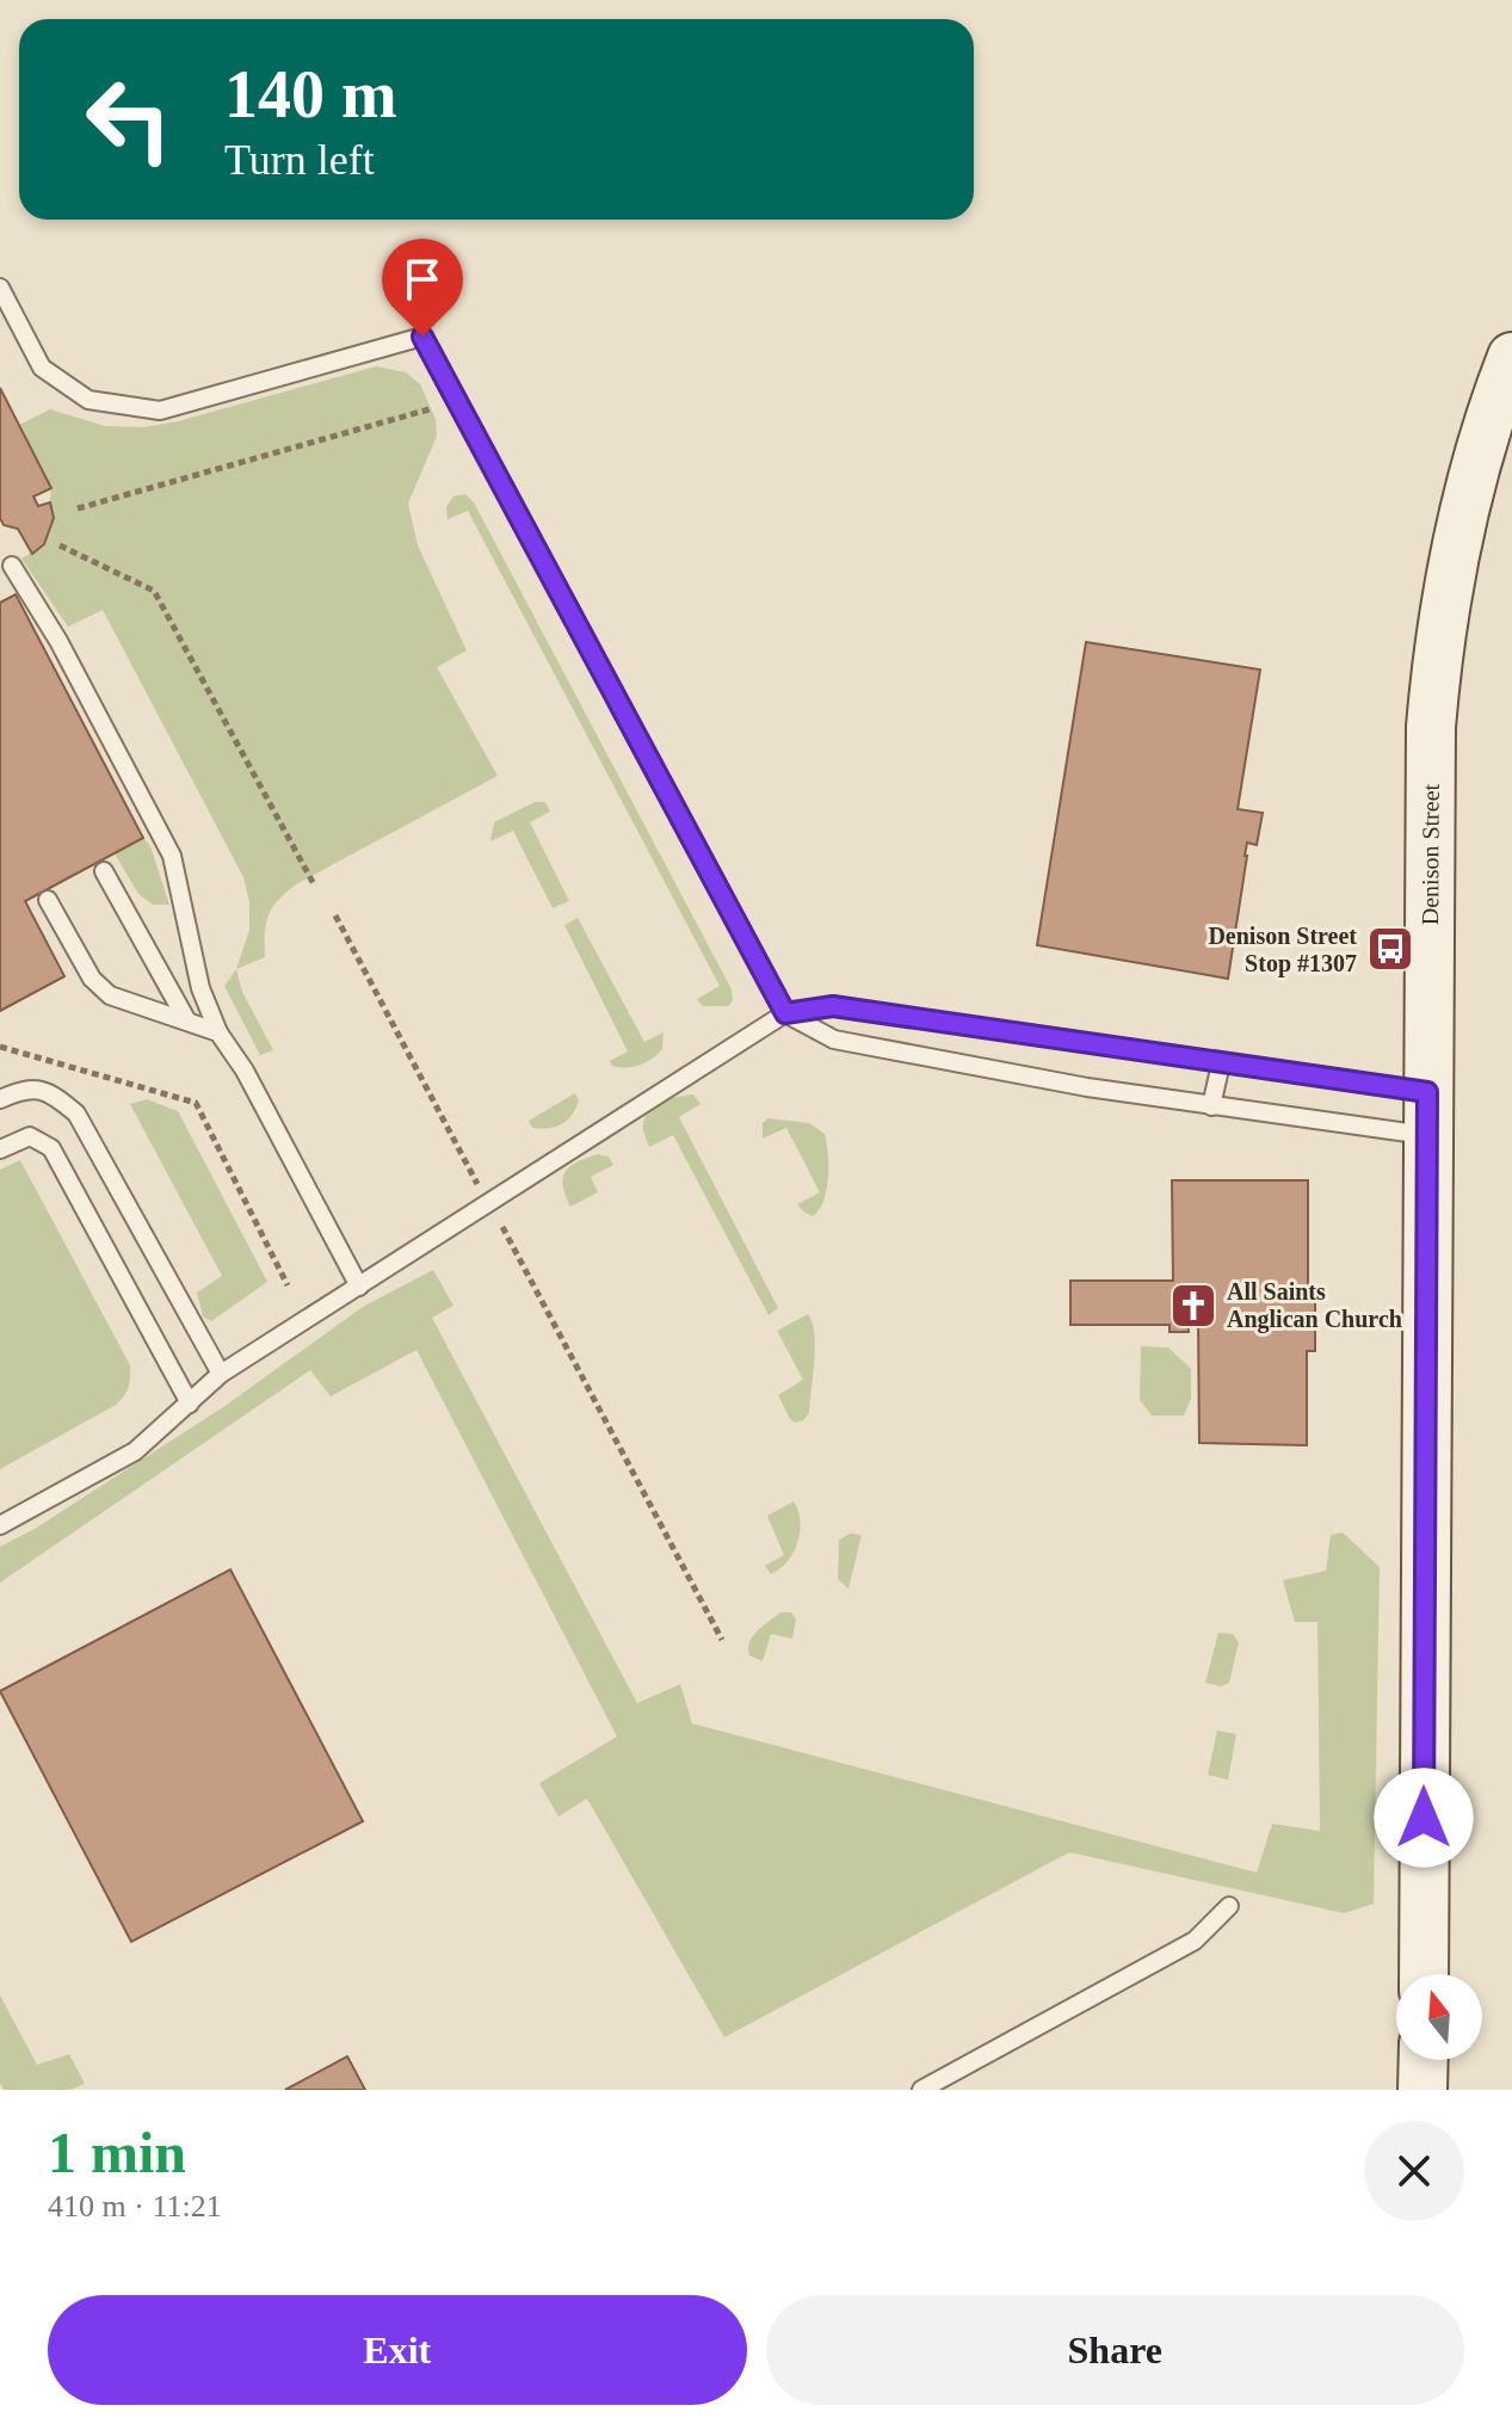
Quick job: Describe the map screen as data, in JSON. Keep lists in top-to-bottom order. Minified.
{"streets":{"main road":["Denison Street"]},"places":{"bus stop":["Denison Street Stop #1307"],"church":["All Saints Anglican Church"]},"north":"top","page":{"turn":["140 m","Turn left"],"heading":["1 min","410 m · 11:21"],"buttons":["Exit","Share"]}}
